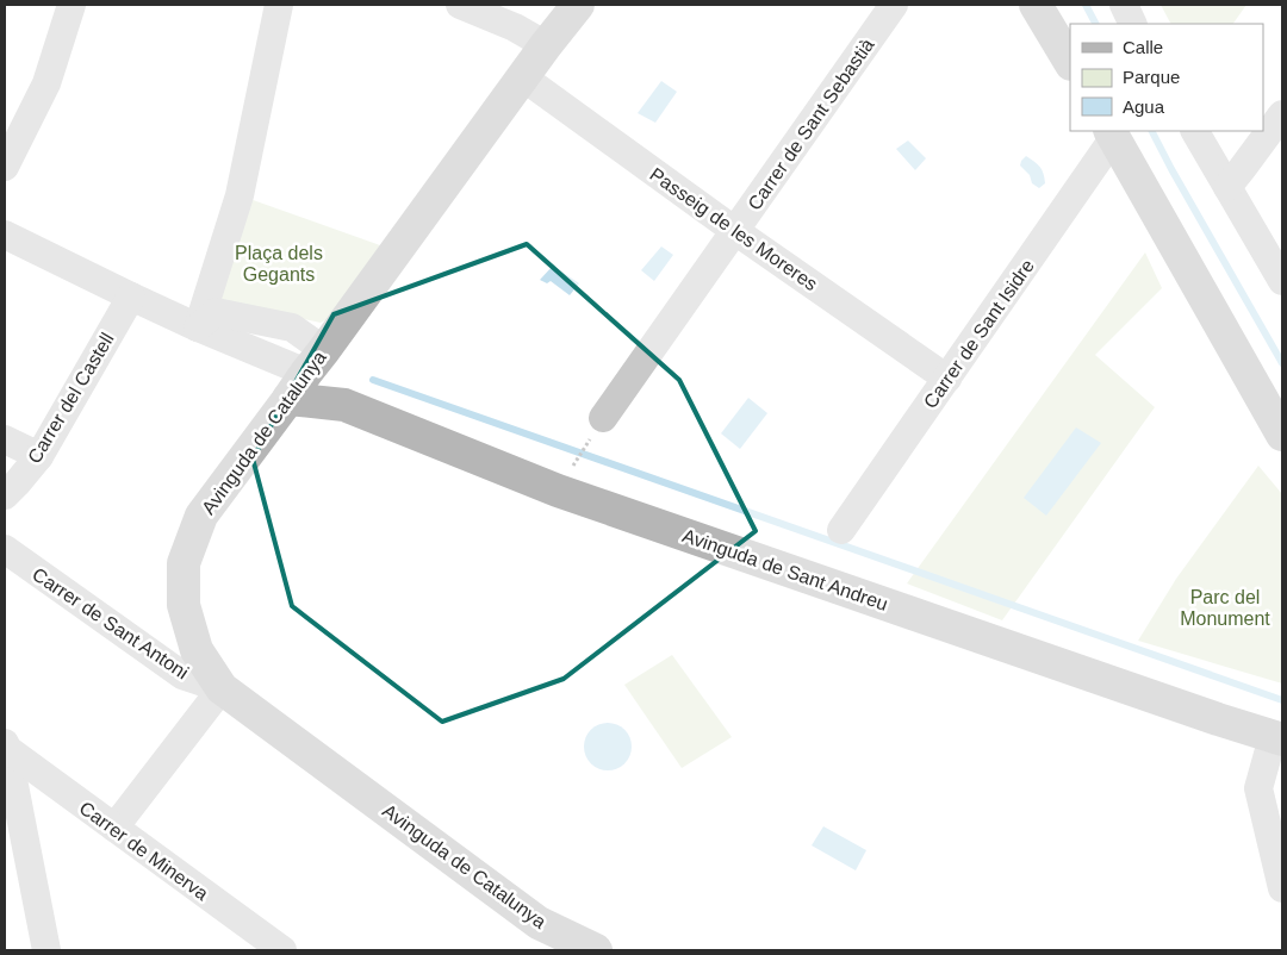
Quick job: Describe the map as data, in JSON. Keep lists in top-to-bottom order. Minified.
{"streets":{"street":["Carrer de Sant Sebastià","Passeig de les Moreres","Carrer de Sant Isidre","Carrer del Castell","Avinguda de Catalunya","Avinguda de Sant Andreu","Carrer de Sant Antoni","Carrer de Minerva"]},"crossings":[["Carrer de Sant Sebastià","Passeig de les Moreres"],["Passeig de les Moreres","Carrer de Sant Isidre"],["Passeig de les Moreres","Avinguda de Catalunya"],["Avinguda de Catalunya","Avinguda de Sant Andreu"],["Avinguda de Catalunya","Carrer de Sant Antoni"]],"parks":["Plaça dels Gegants","Parc del Monument"],"legend":["Calle","Parque","Agua"]}
